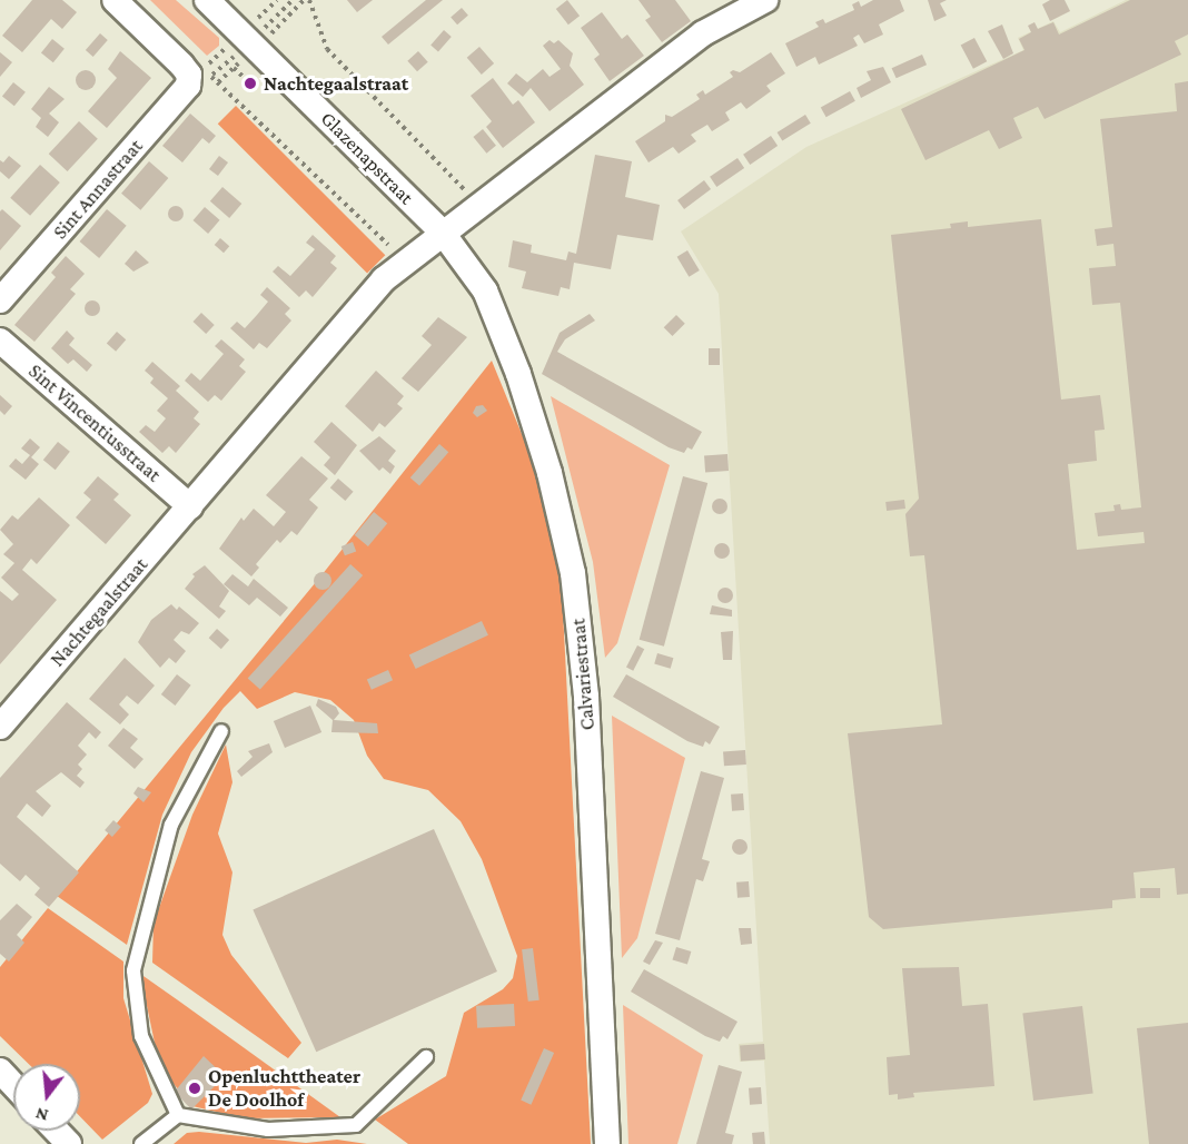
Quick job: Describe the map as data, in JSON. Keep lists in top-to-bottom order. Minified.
{"streets":{"street":["Glazenapstraat","Sint Annastraat","Sint Vincentiusstraat","Nachtegaalstraat","Calvariestraat"]},"crossings":[["Glazenapstraat","Nachtegaalstraat"],["Glazenapstraat","Calvariestraat"],["Sint Vincentiusstraat","Nachtegaalstraat"],["Nachtegaalstraat","Calvariestraat"]],"places":["Nachtegaalstraat","Openluchttheater De Doolhof"],"north":"bottom"}
